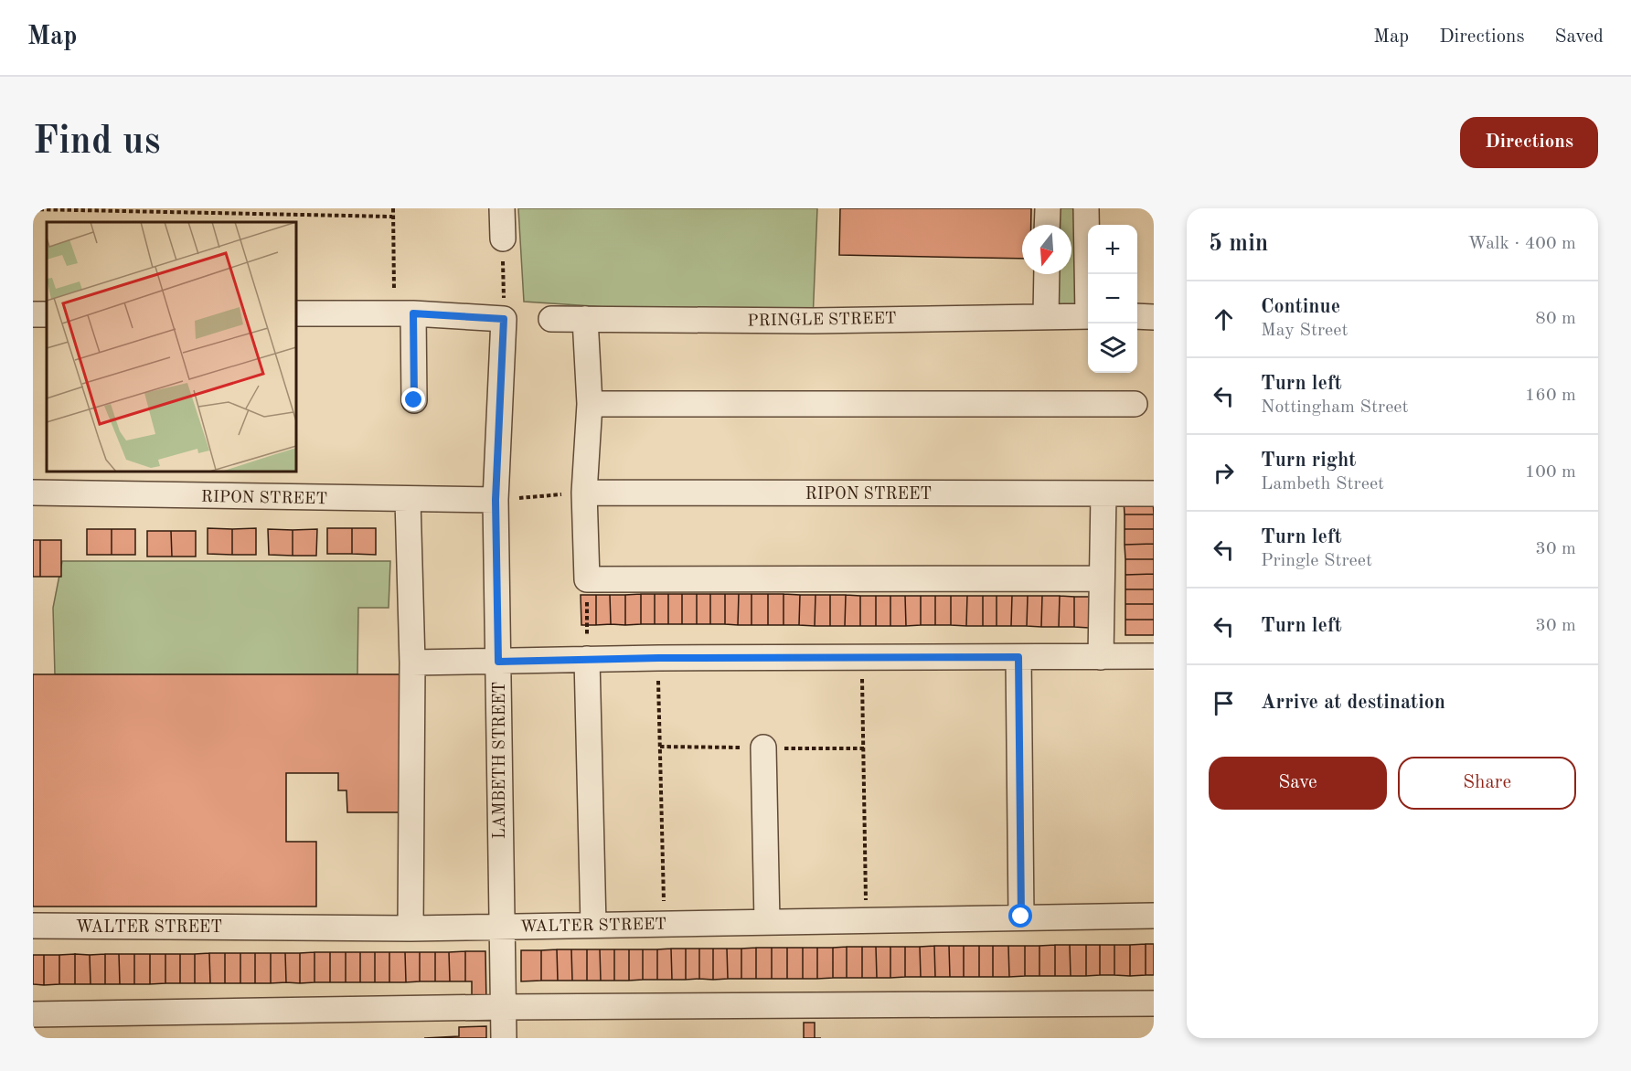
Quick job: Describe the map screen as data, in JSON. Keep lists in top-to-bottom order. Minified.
{"streets":{"street":["PRINGLE STREET","RIPON STREET","LAMBETH STREET","WALTER STREET"]},"crossings":[["RIPON STREET","LAMBETH STREET"],["LAMBETH STREET","WALTER STREET"]],"north":"bottom","page":{"header":"Map","nav":["Map","Directions","Saved"],"buttons":["Directions",["Save","Share"]],"title":"Find us","heading":["5 min","Walk · 400 m"],"map_buttons":["+","−"],"list":[["Continue","May Street","80 m"],["Turn left","Nottingham Street","160 m"],["Turn right","Lambeth Street","100 m"],["Turn left","Pringle Street","30 m"],["Turn left","30 m"],"Arrive at destination"]}}
